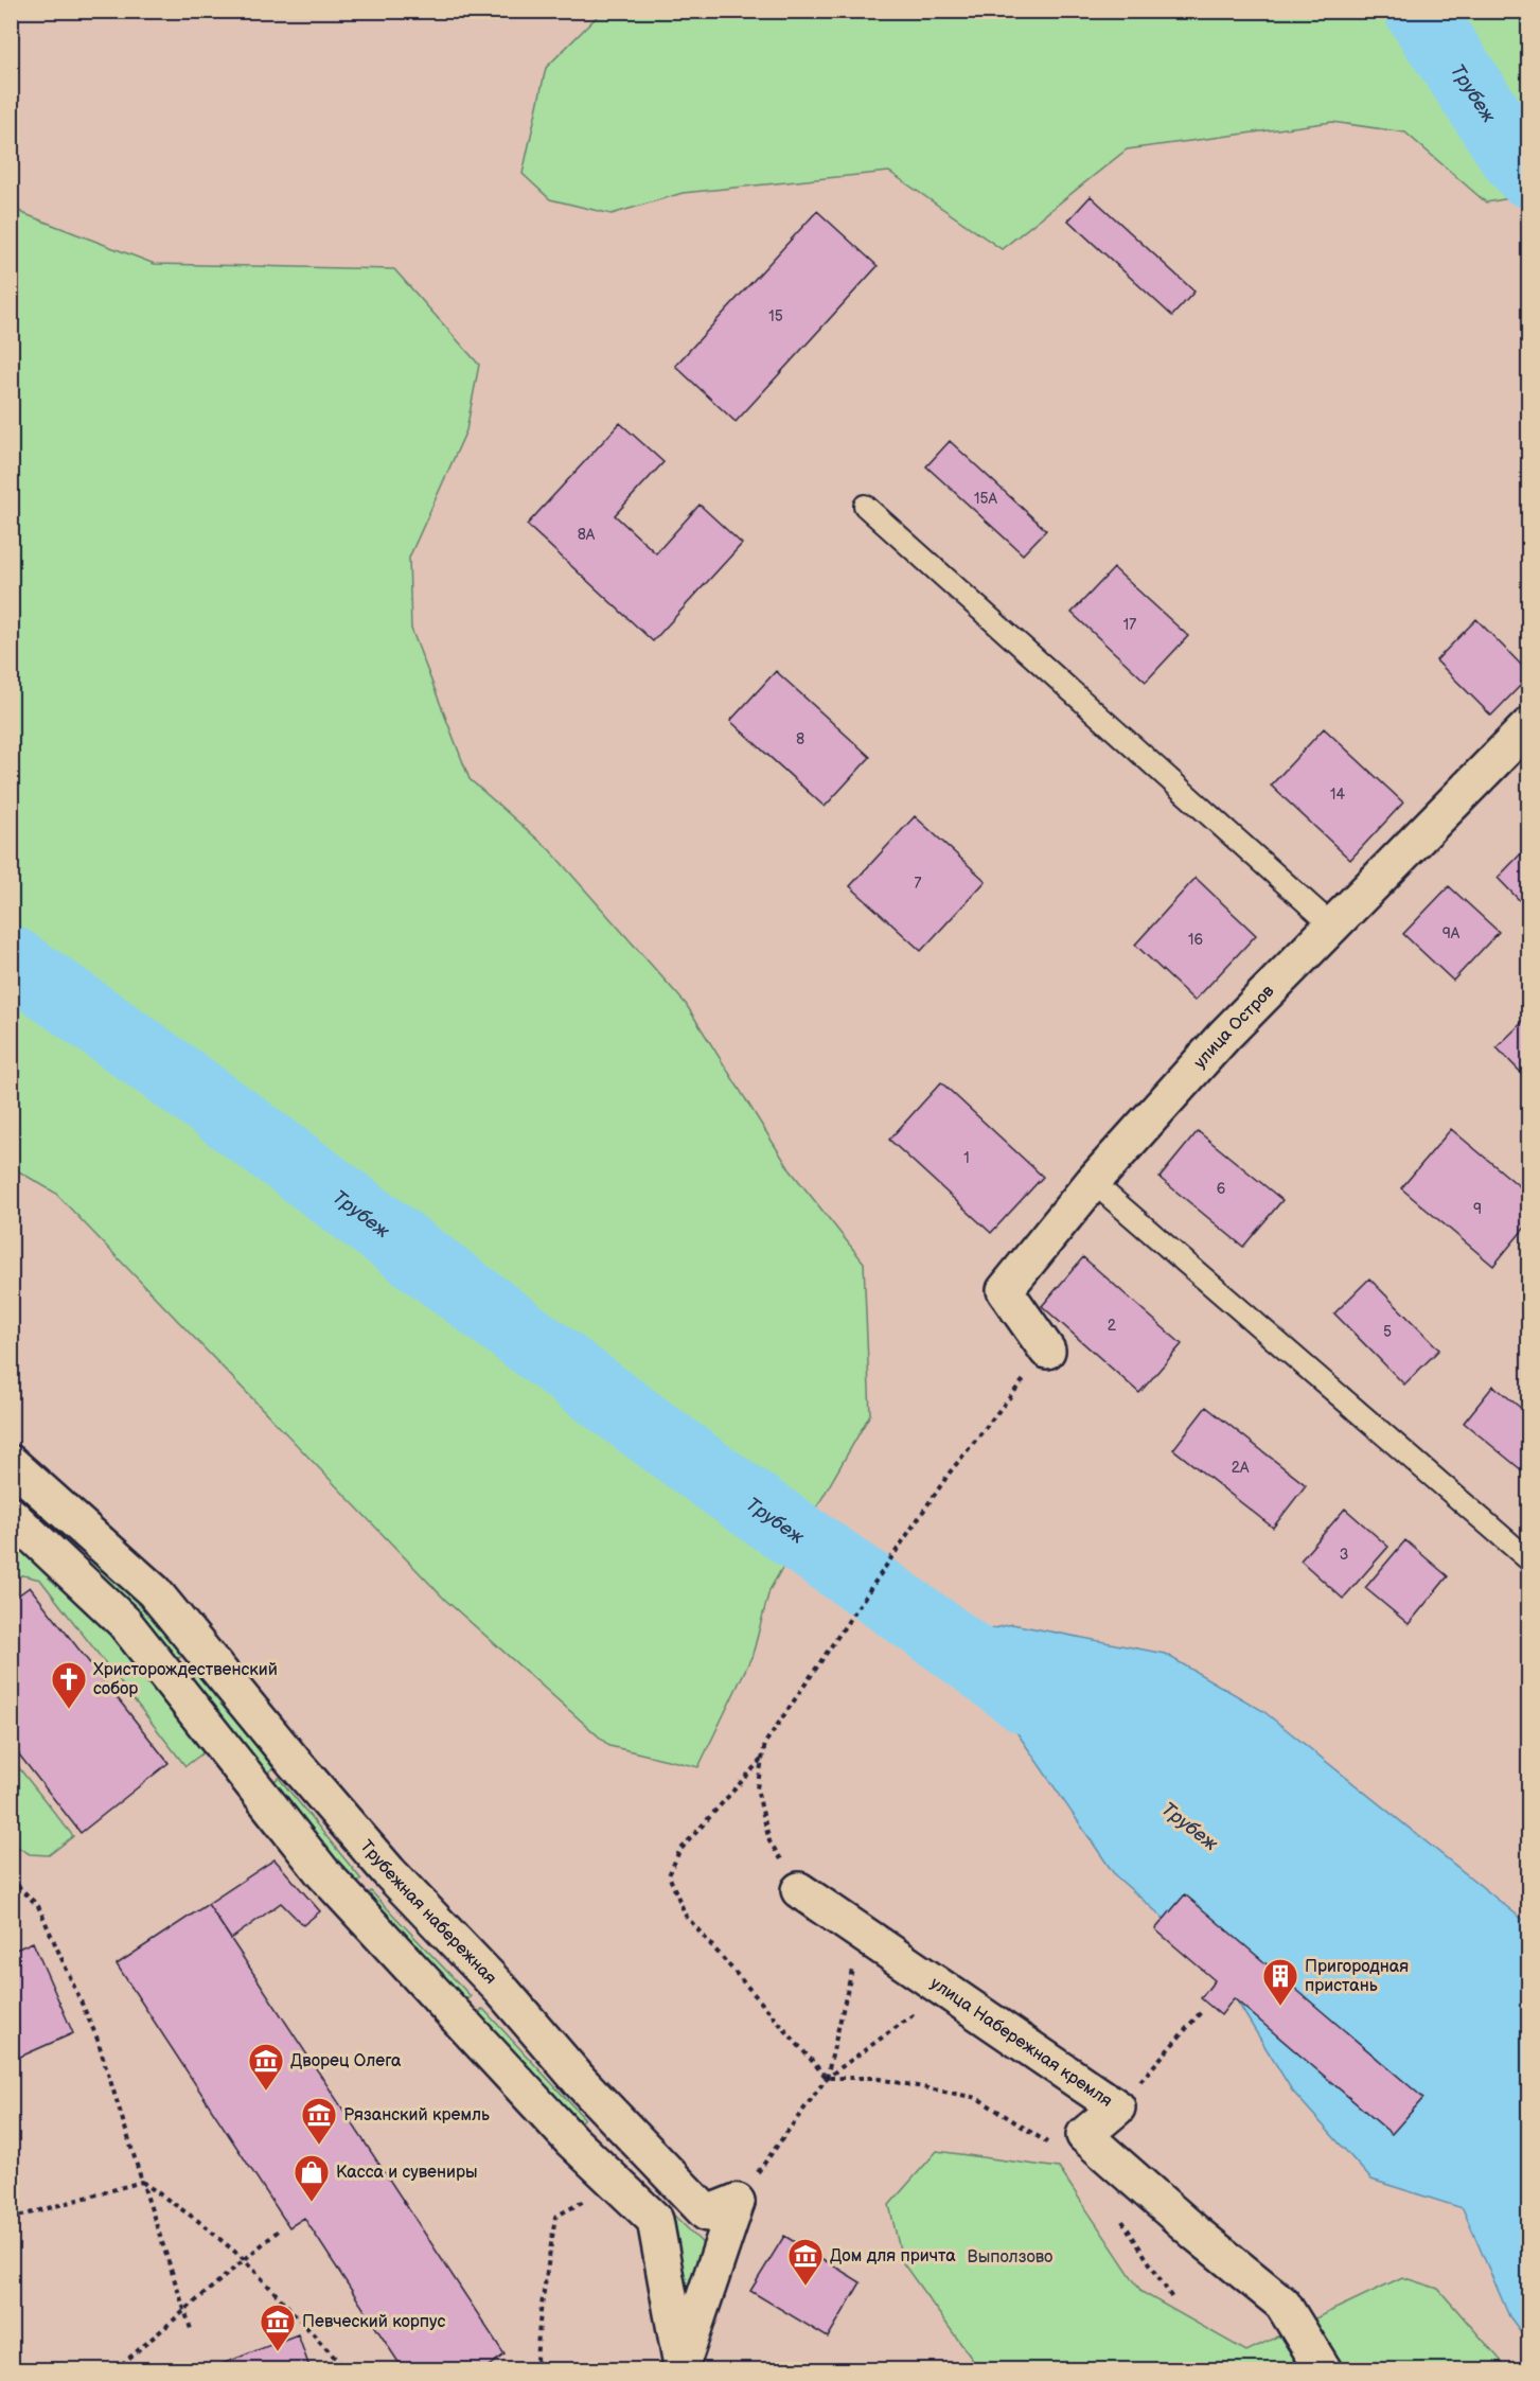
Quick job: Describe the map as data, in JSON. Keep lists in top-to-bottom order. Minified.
{"streets":{"street":["улица Остров","Трубежная набережная","улица Набережная кремля"]},"water":["Трубеж"],"parks":["Выползово"],"places":{"church":["Христорождественский собор"],"building":["Пригородная пристань"],"museum":["Дворец Олега","Рязанский кремль","Дом для причта","Певческий корпус"],"shop":["Касса и сувениры"]},"house_numbers":["15","15А","8А","17","8","14","7","9А","16","1","6","9","2","5","2А","3"]}
